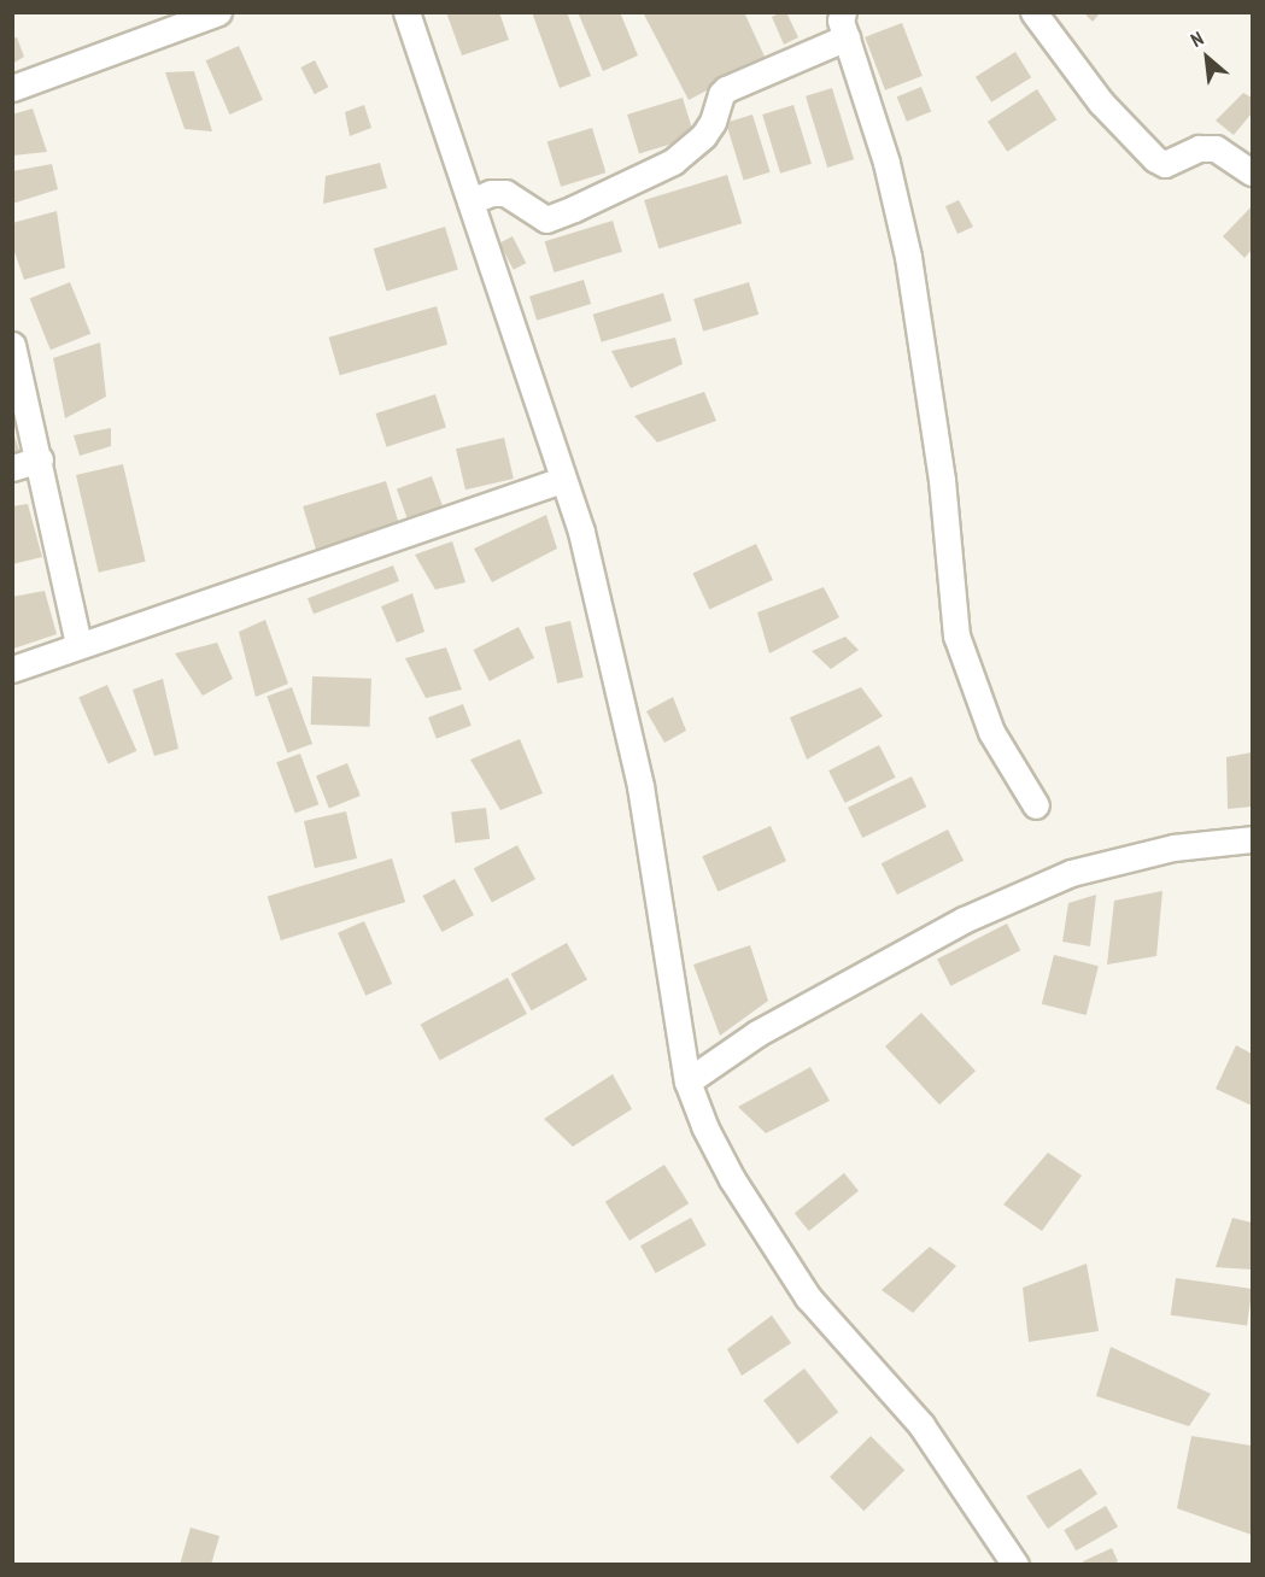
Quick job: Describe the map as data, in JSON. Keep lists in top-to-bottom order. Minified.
{"north":"top left"}
